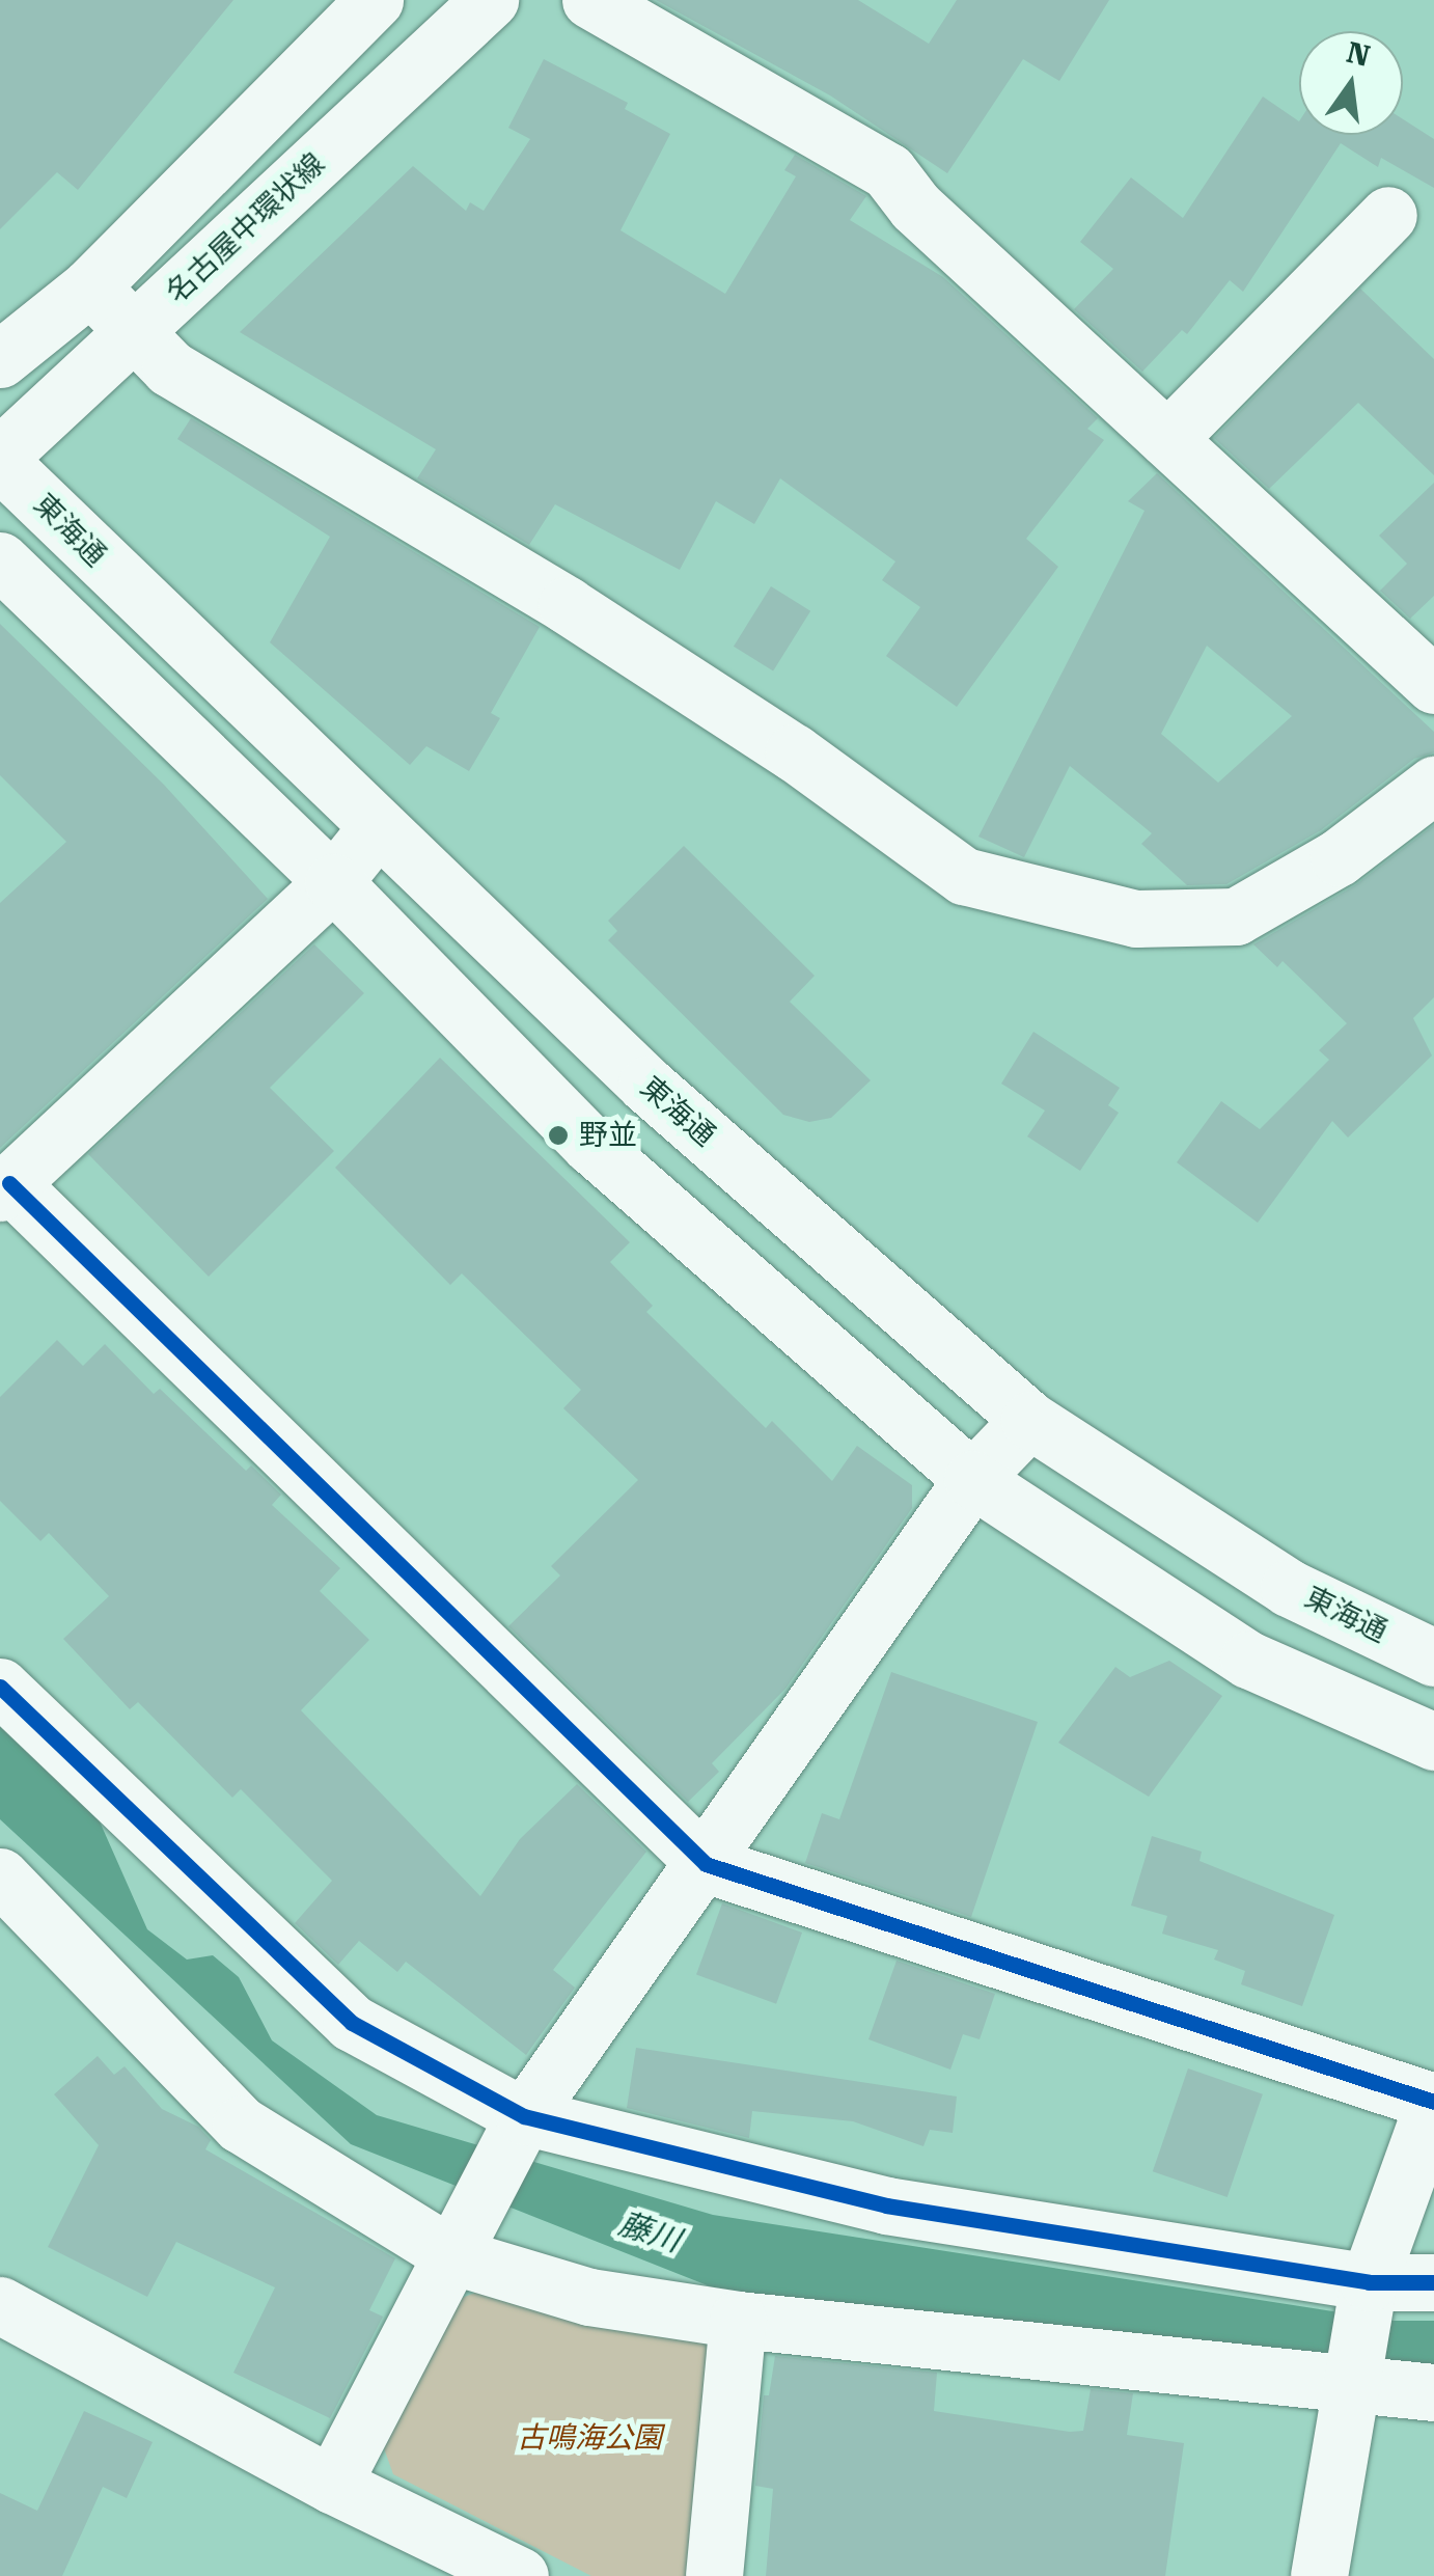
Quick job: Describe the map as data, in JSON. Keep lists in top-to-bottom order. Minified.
{"streets":{"street":["名古屋中環状線","東海通"]},"crossings":[["名古屋中環状線","東海通"]],"water":["藤川"],"parks":["古鳴海公園"],"places":["野並"],"north":"top"}
